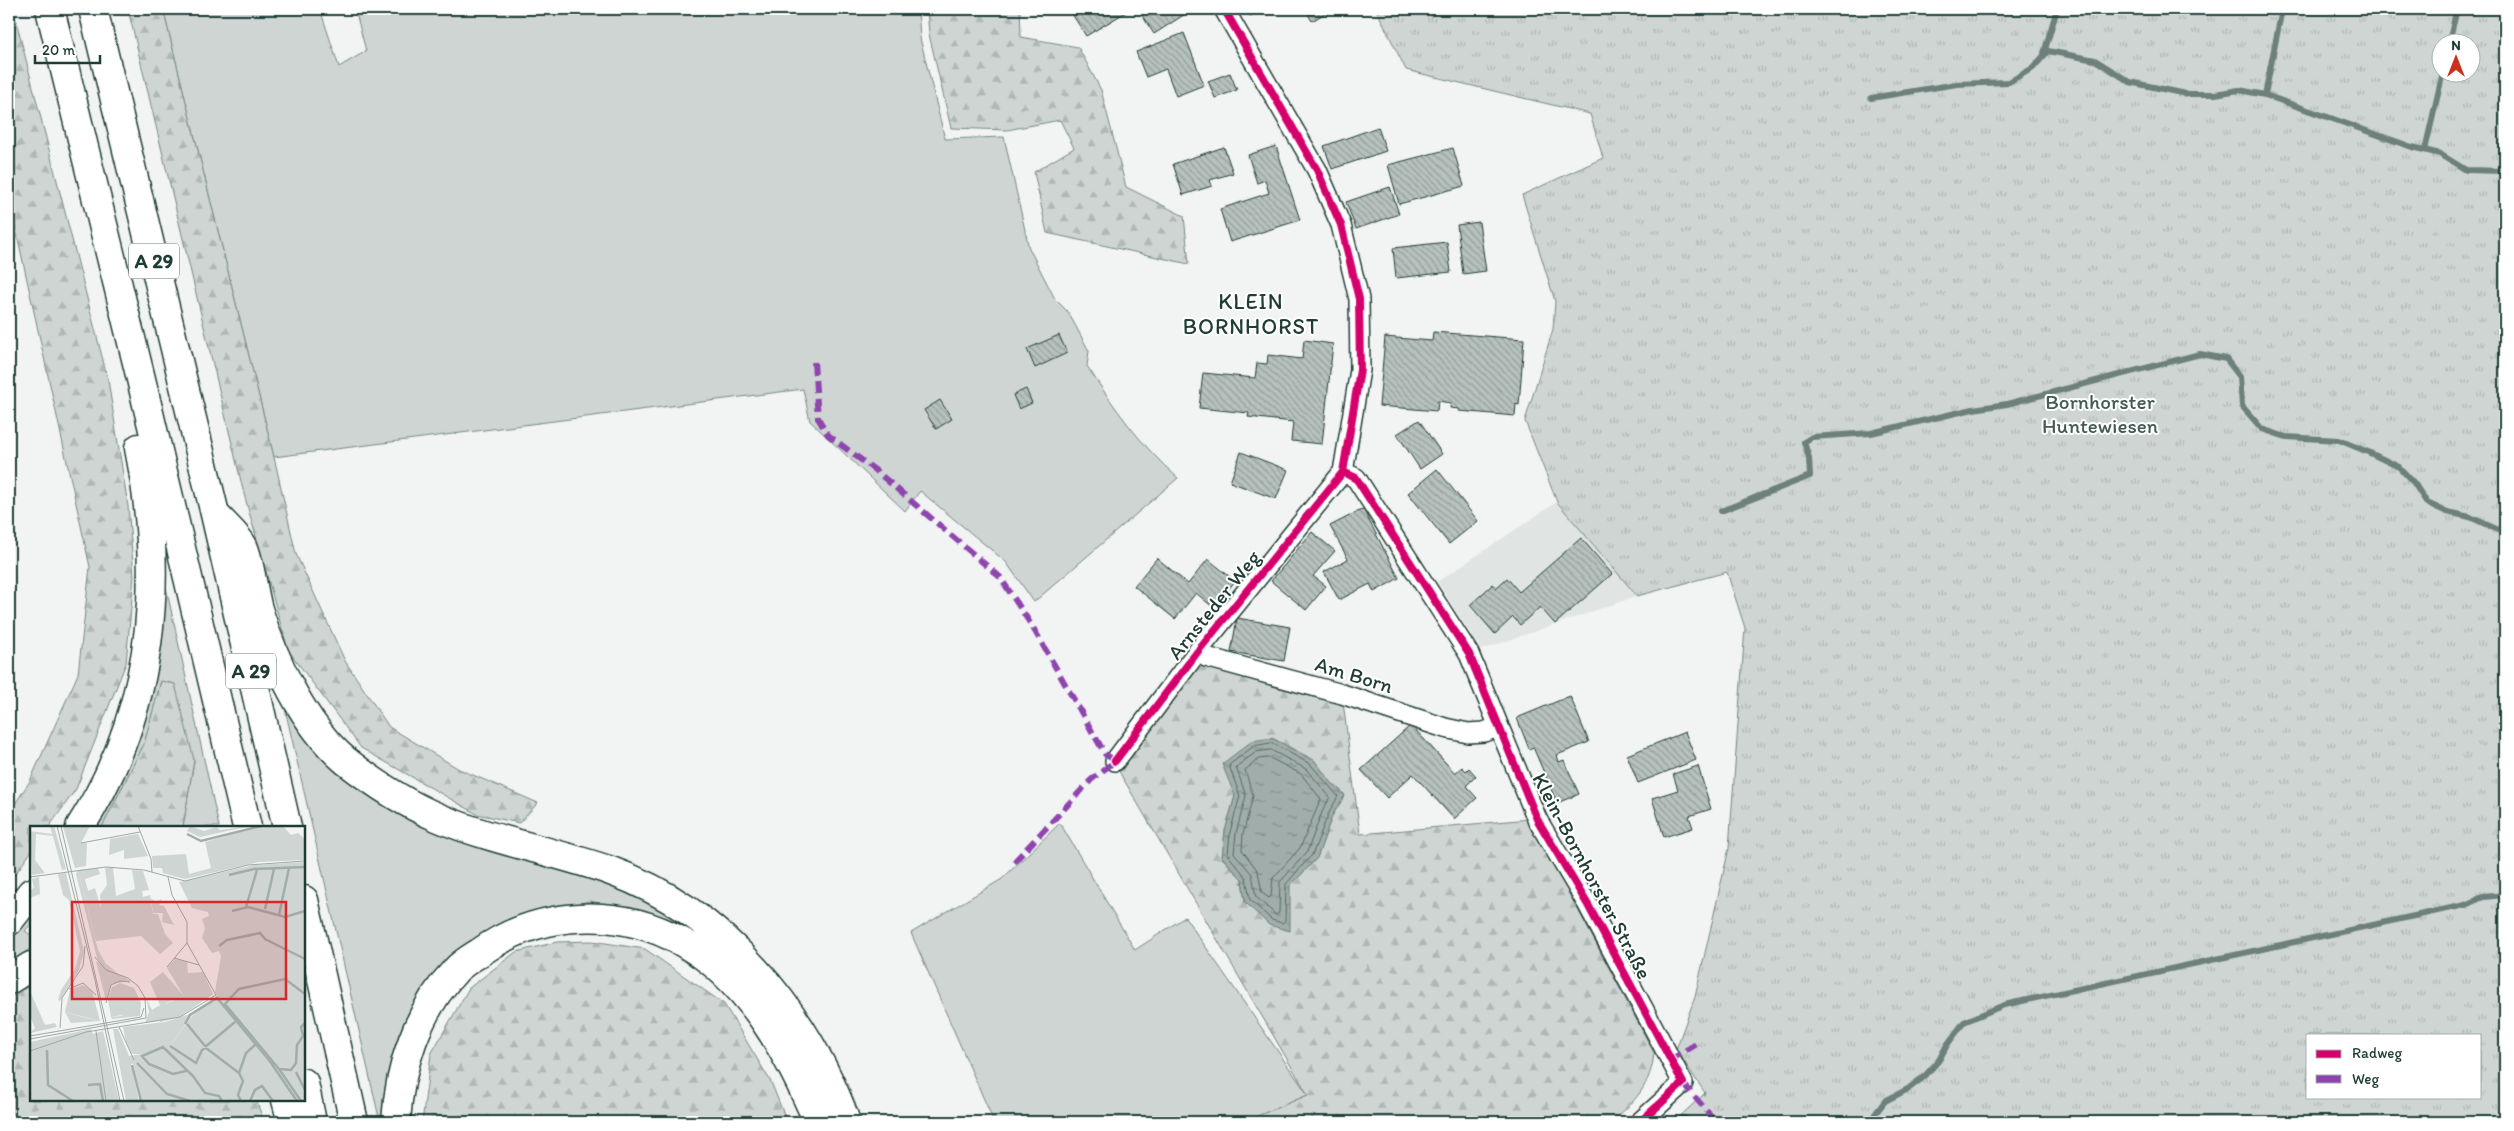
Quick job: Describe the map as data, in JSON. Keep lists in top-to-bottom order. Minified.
{"streets":{"highway":["A 29"],"street":["Arnsteder Weg","Am Born","Klein-Bornhorster Straße"]},"crossings":[["Arnsteder Weg","Am Born"],["Arnsteder Weg","Klein-Bornhorster Straße"],["Am Born","Klein-Bornhorster Straße"]],"districts":["KLEIN BORNHORST"],"parks":["Bornhorster Huntewiesen"],"legend":["Radweg","Weg"],"scale_bar":"20 m","north":"top"}
